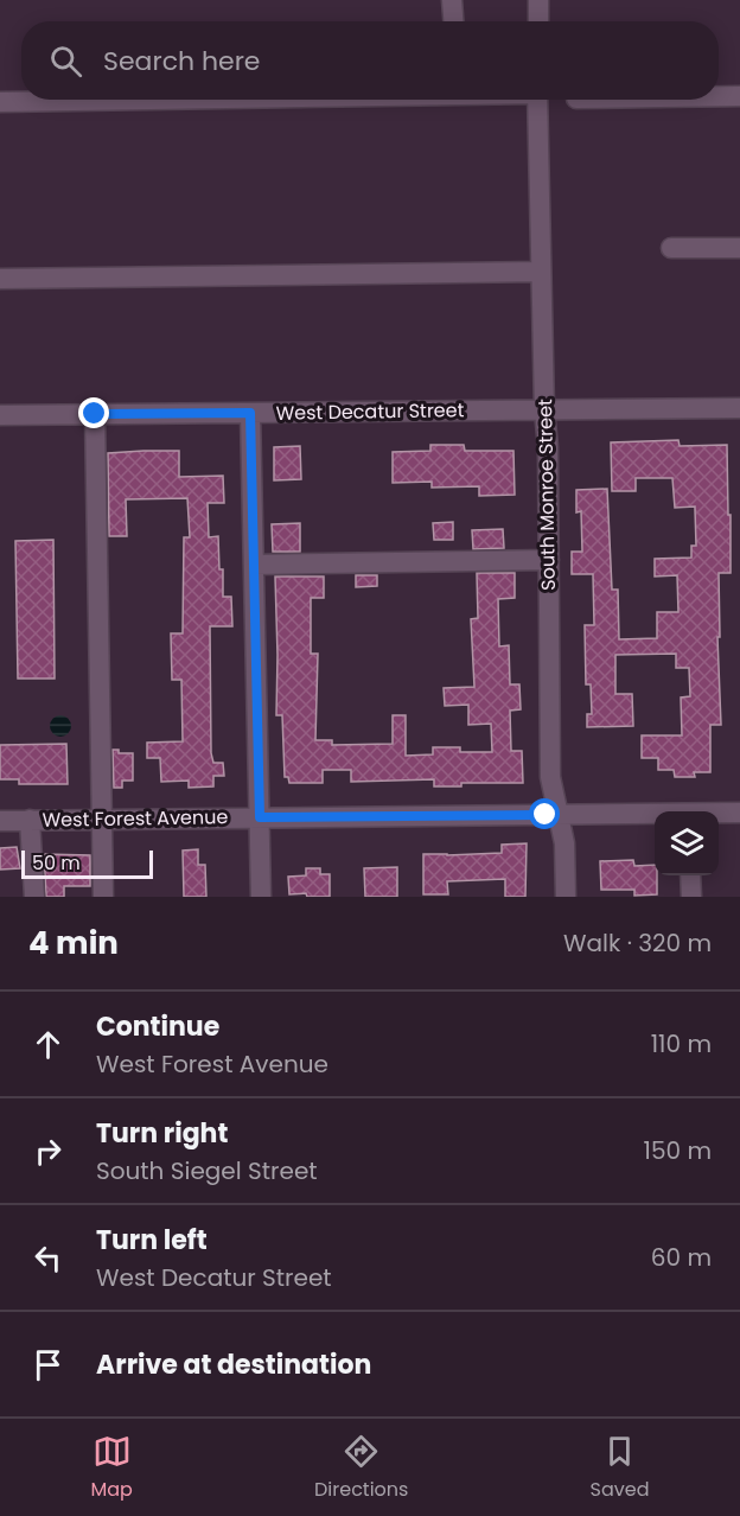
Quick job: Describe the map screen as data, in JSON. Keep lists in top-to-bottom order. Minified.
{"streets":{"street":["West Decatur Street","South Monroe Street","West Forest Avenue"]},"crossings":[["West Decatur Street","South Monroe Street"],["South Monroe Street","West Forest Avenue"]],"scale_bar":"50 m","page":{"search":"Search here","scale":"50 m","heading":["4 min","Walk · 320 m"],"list":[["Continue","West Forest Avenue","110 m"],["Turn right","South Siegel Street","150 m"],["Turn left","West Decatur Street","60 m"],"Arrive at destination"],"nav":["Map","Directions","Saved"]}}
